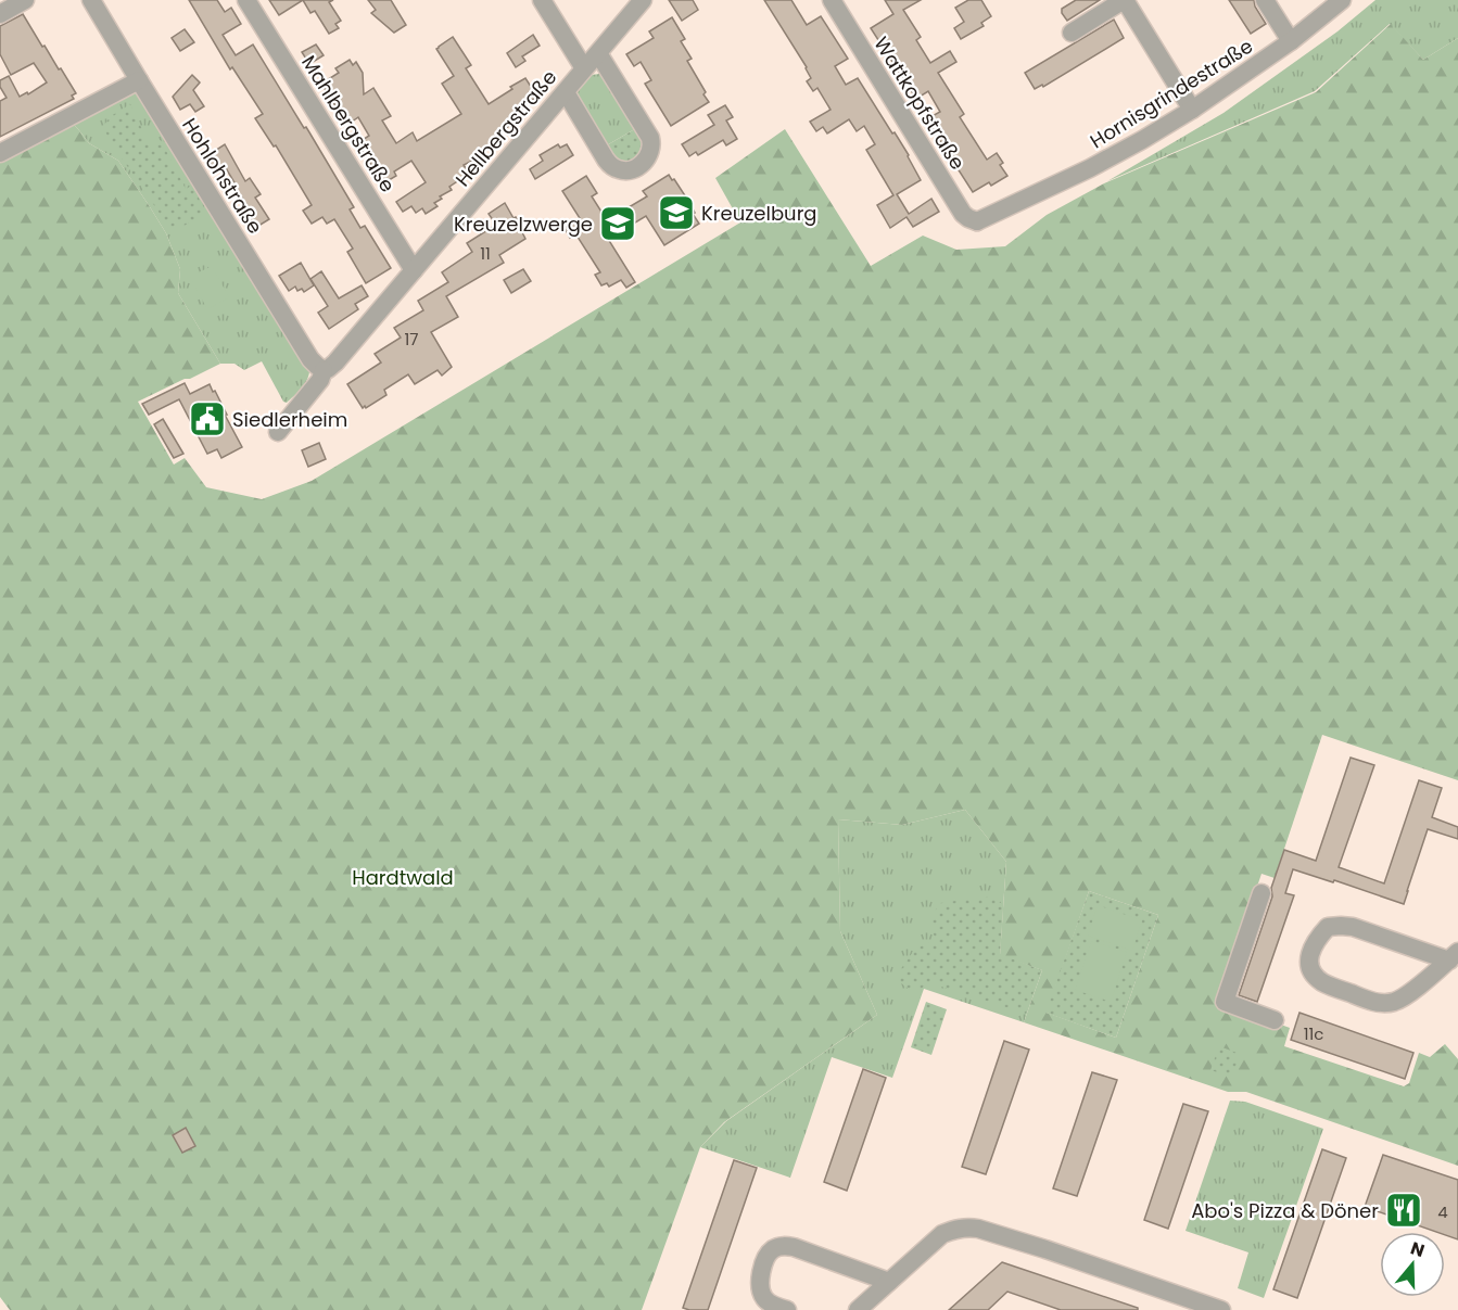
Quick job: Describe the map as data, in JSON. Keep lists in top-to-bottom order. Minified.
{"streets":{"street":["Hornisgrindestraße","Wattkopfstraße","Mahlbergstraße","Hellbergstraße","Hohlohstraße"]},"crossings":[["Hornisgrindestraße","Wattkopfstraße"],["Mahlbergstraße","Hellbergstraße"],["Hellbergstraße","Hohlohstraße"]],"parks":["Hardtwald"],"places":{"school or university":["Kreuzelburg","Kreuzelzwerge"],"public building":["Siedlerheim"],"restaurant":["Abo's Pizza & Döner"]},"house_numbers":["11","17","11c","4"],"north":"top"}
